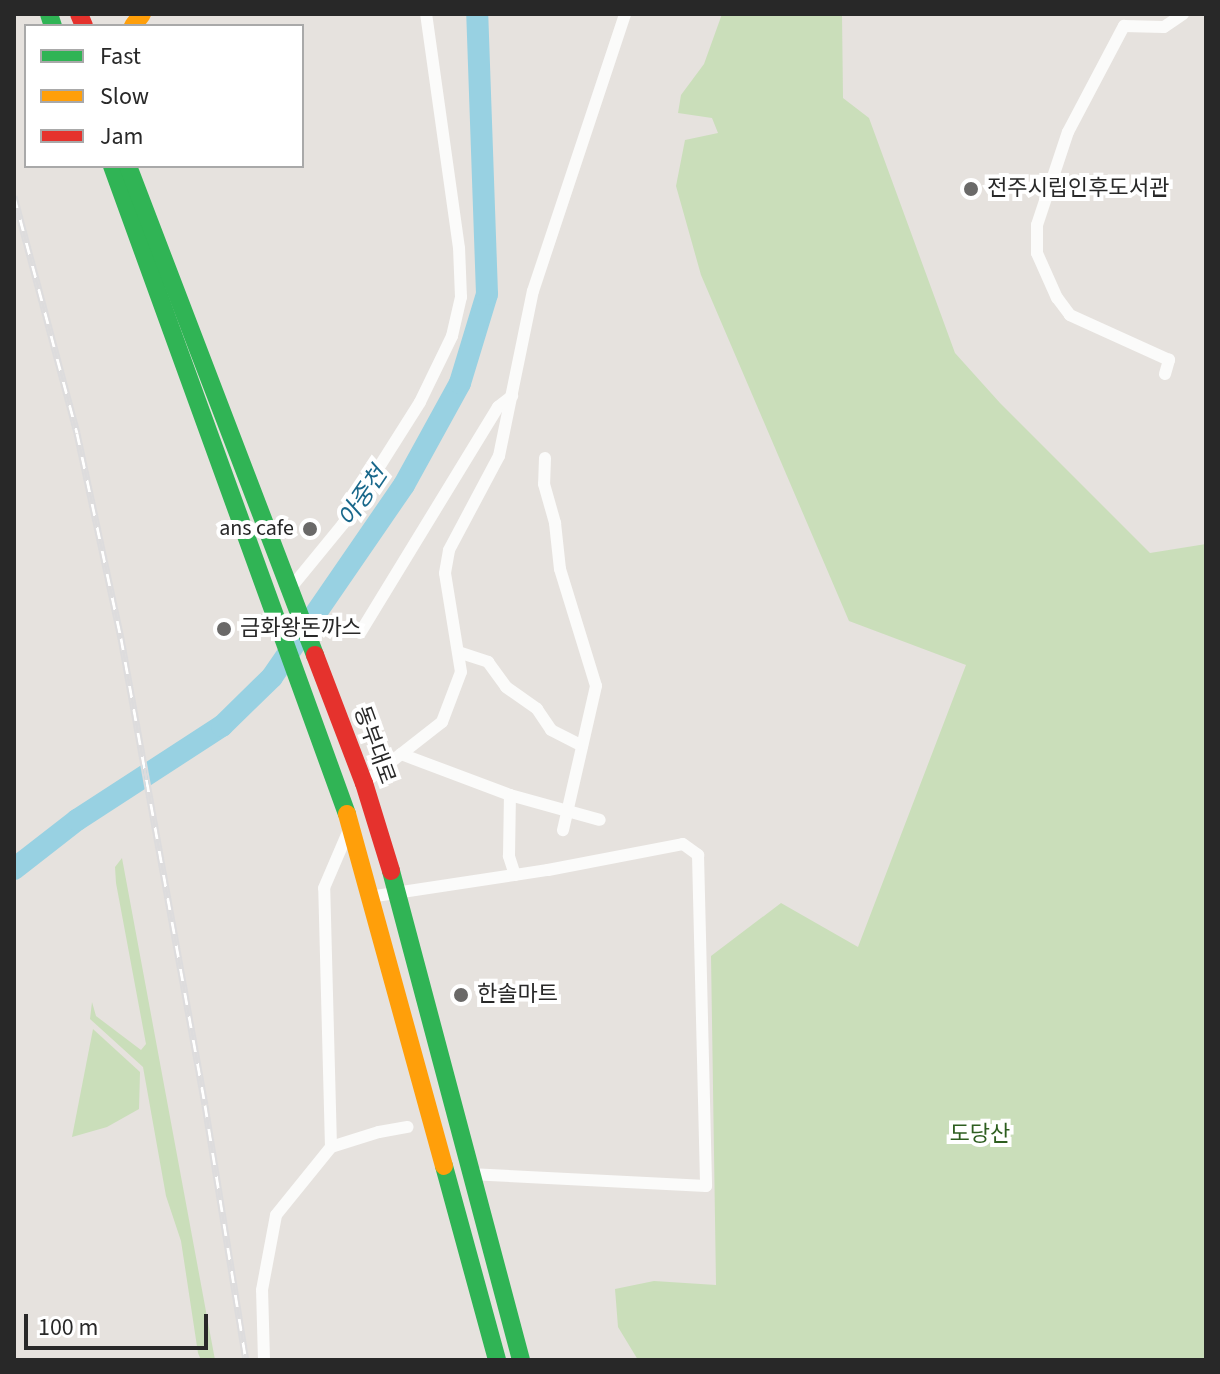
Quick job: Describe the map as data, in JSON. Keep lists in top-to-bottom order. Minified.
{"streets":{"main road":["동부대로"]},"water":["아중천"],"parks":["도당산"],"places":["전주시립인후도서관","ans cafe","금화왕돈까스","한솔마트"],"legend":["Fast","Slow","Jam"],"scale_bar":"100 m"}
